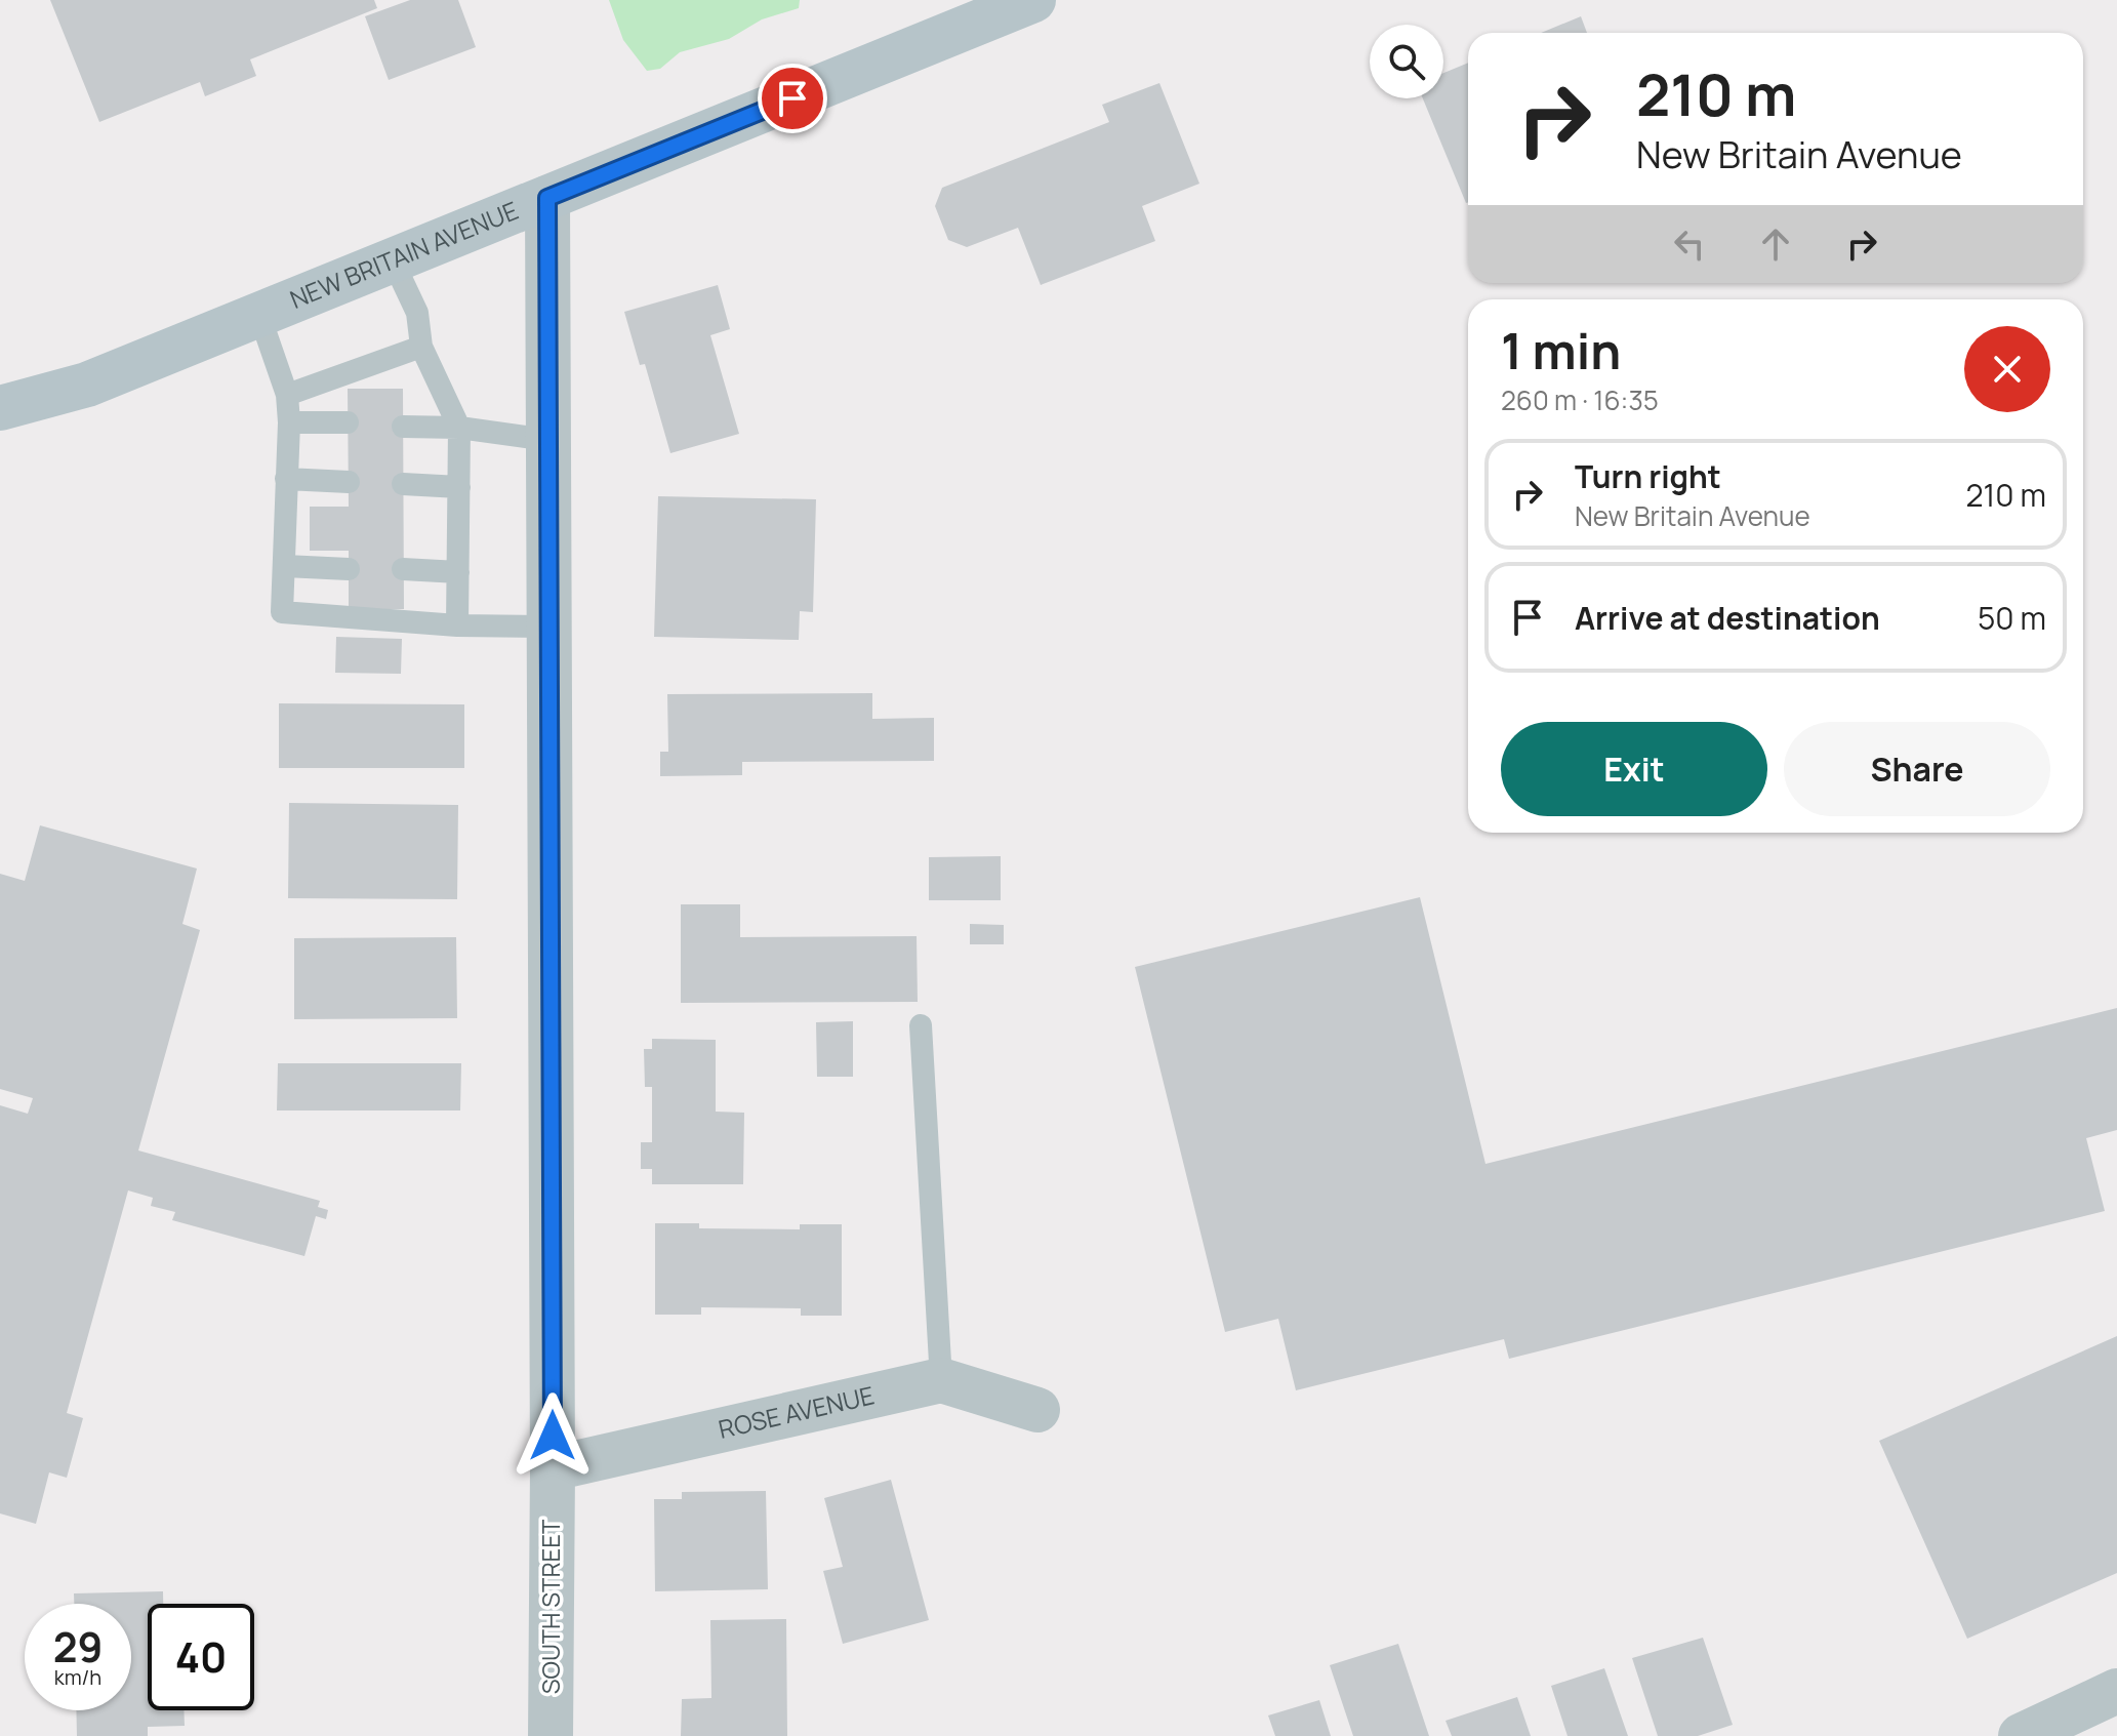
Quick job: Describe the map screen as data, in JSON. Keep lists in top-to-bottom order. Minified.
{"streets":{"main road":["NEW BRITAIN AVENUE"],"street":["ROSE AVENUE","SOUTH STREET"]},"crossings":[["NEW BRITAIN AVENUE","SOUTH STREET"],["ROSE AVENUE","SOUTH STREET"]],"page":{"turn":["210 m","New Britain Avenue"],"heading":["1 min","260 m · 16:35"],"list":[{"name":"Turn right","note":"New Britain Avenue","value":"210 m"},{"name":"Arrive at destination","value":"50 m"}],"buttons":["Exit","Share"],"speed":"29 km/h","limit":"40"}}
